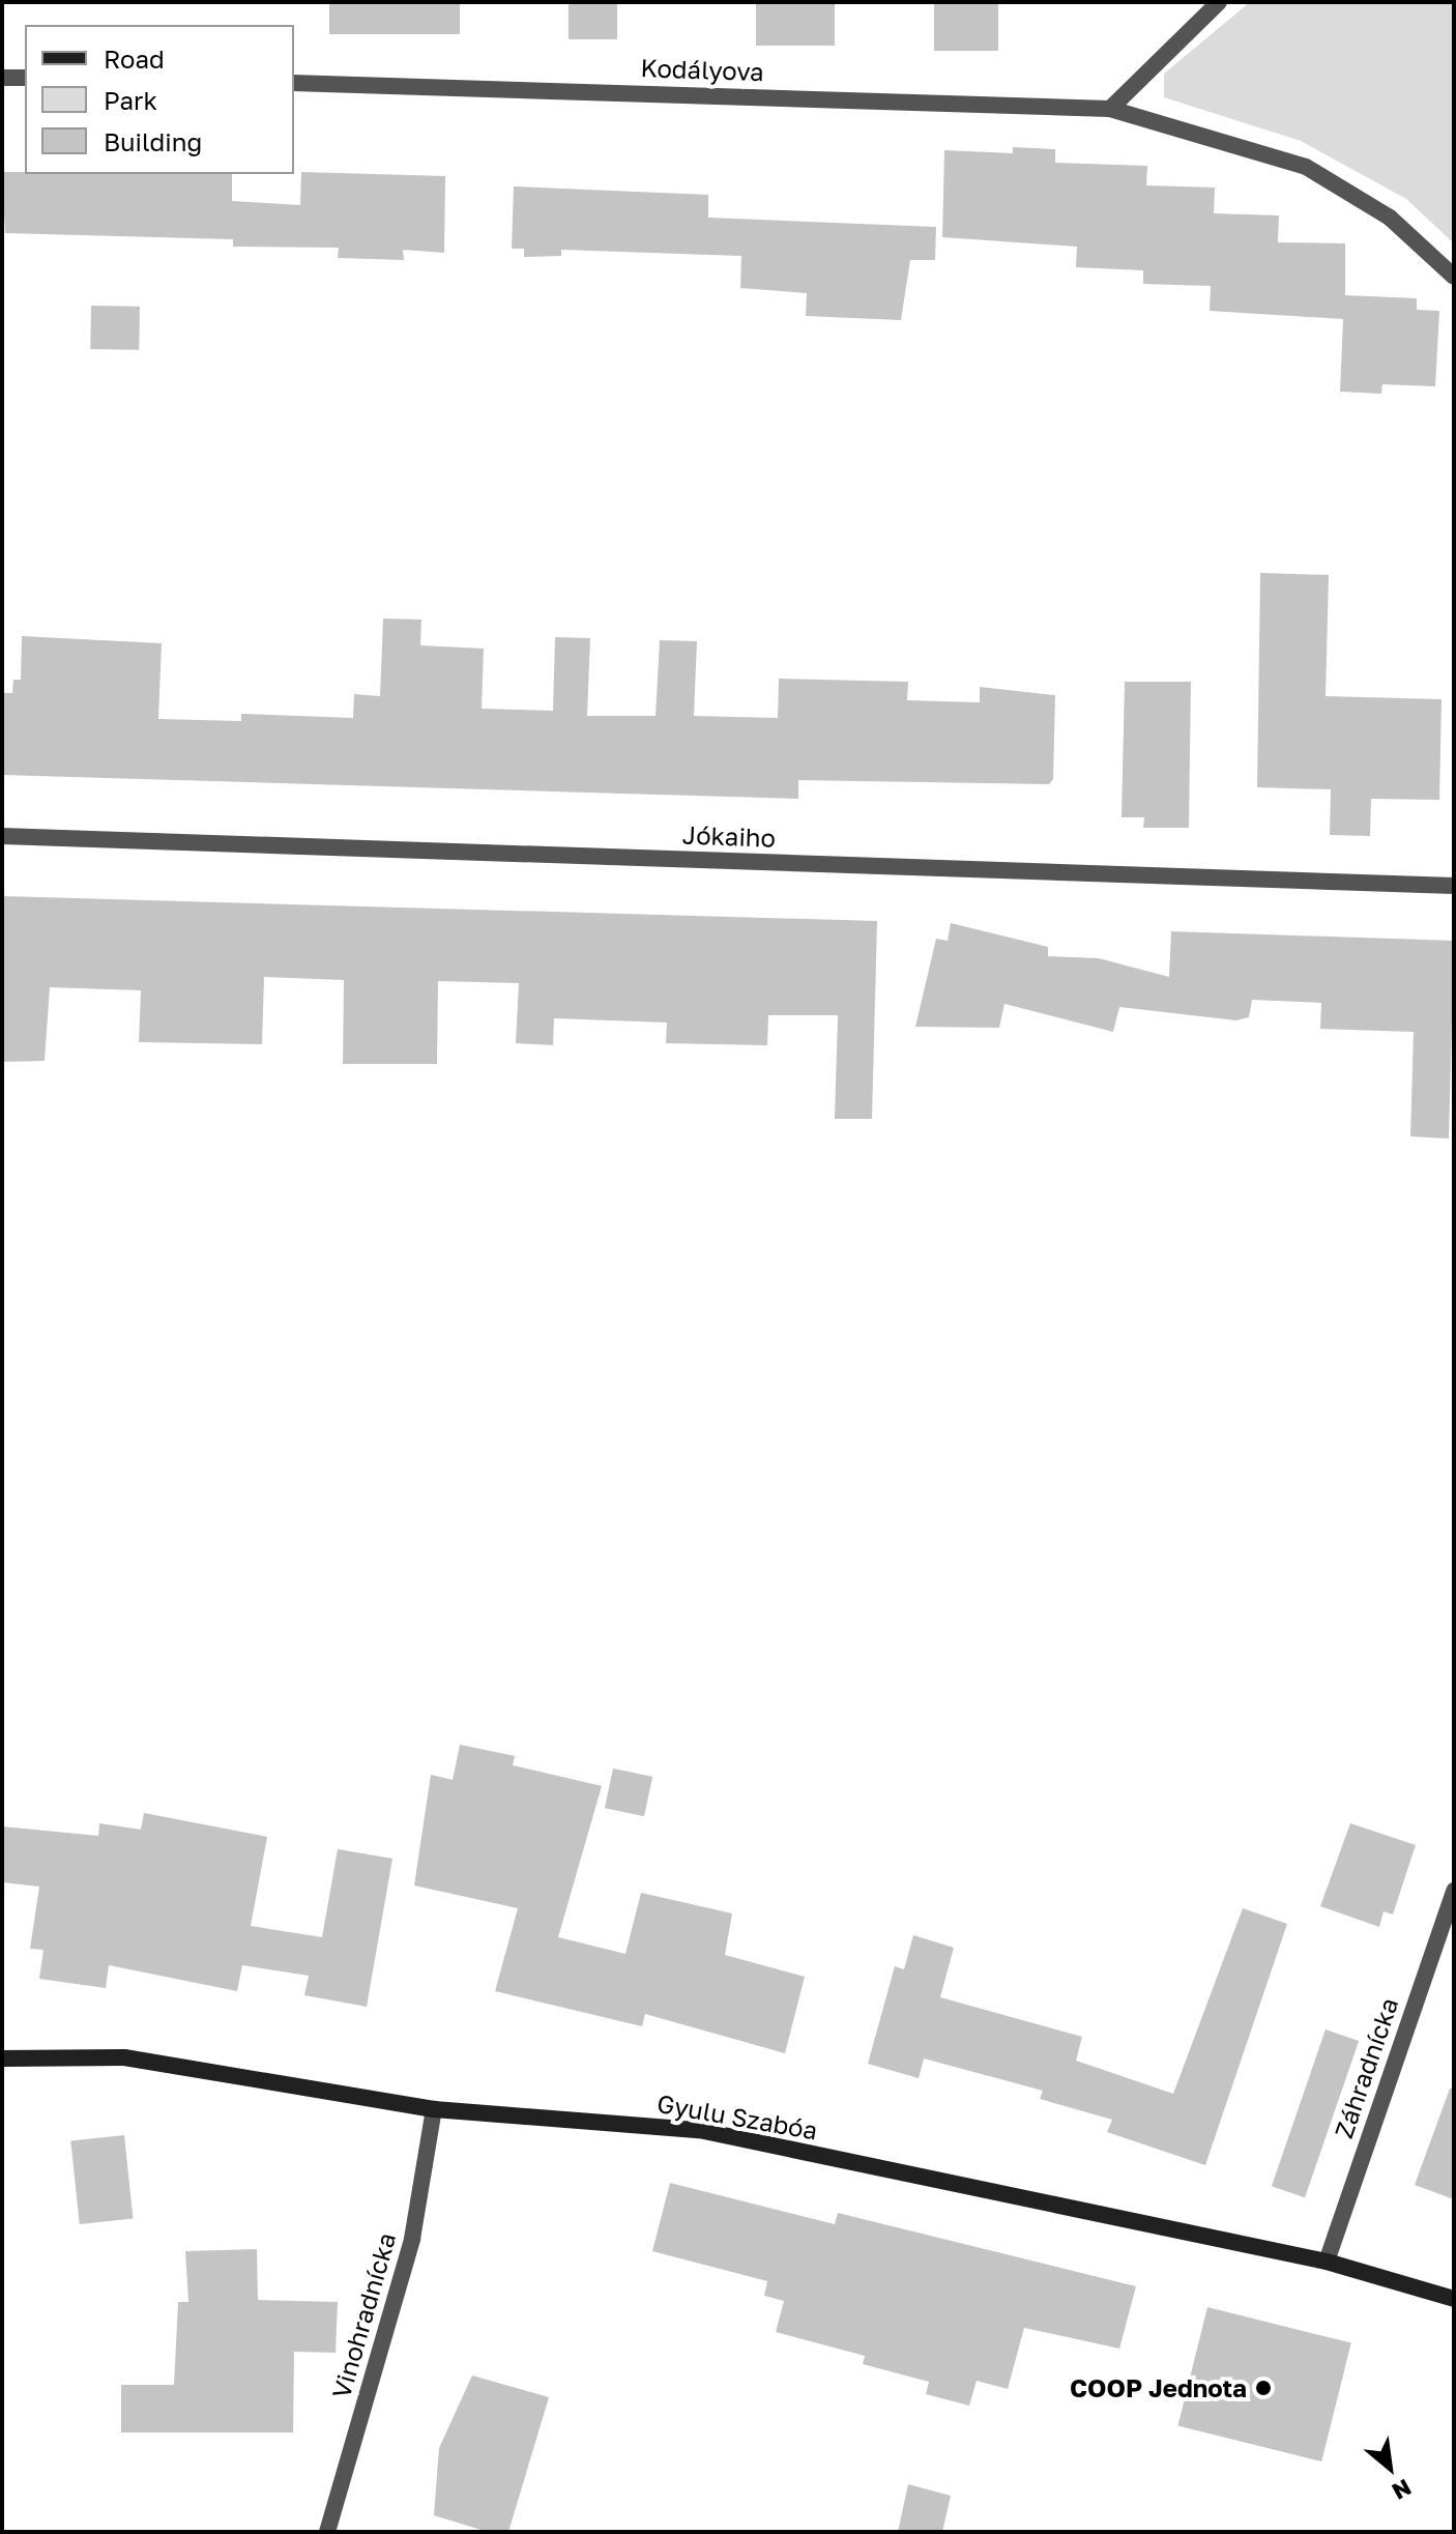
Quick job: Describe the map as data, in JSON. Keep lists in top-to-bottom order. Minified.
{"streets":{"street":["Kodályova","Jókaiho","Záhradnícka","Gyulu Szabóa","Vinohradnícka"]},"crossings":[["Záhradnícka","Gyulu Szabóa"],["Gyulu Szabóa","Vinohradnícka"]],"places":["COOP Jednota"],"legend":["Road","Park","Building"],"north":"bottom right"}
